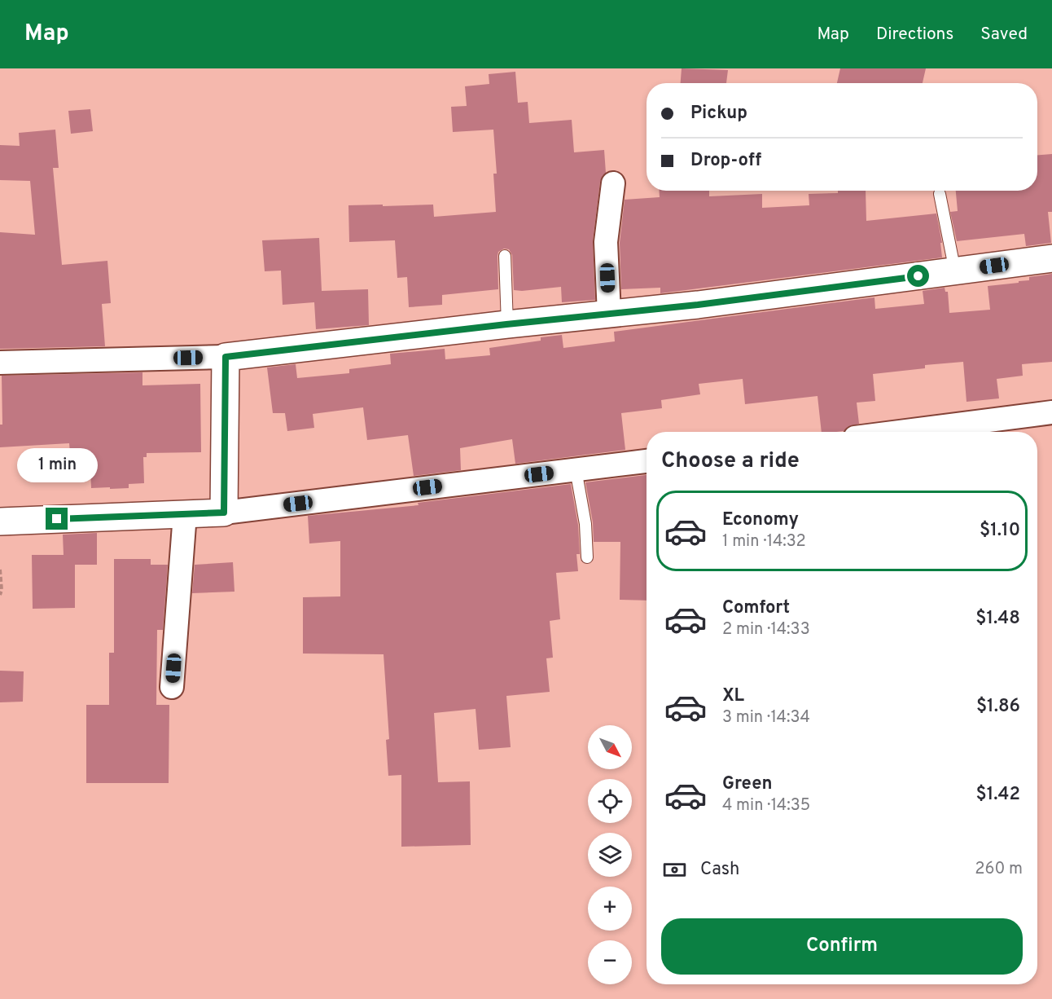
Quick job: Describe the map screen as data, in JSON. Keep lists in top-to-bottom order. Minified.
{"north":"bottom right","page":{"header":"Map","nav":["Map","Directions","Saved"],"banner":["Pickup","Drop-off"],"heading":"Choose a ride","bubble":"1 min","list":[{"name":"Economy","note":"1 min · 14:32","value":"$1.10"},{"name":"Comfort","note":"2 min · 14:33","value":"$1.48"},{"name":"XL","note":"3 min · 14:34","value":"$1.86"},{"name":"Green","note":"4 min · 14:35","value":"$1.42"}],"map_buttons":["+","−"],"pay":["Cash","260 m"],"buttons":"Confirm"}}
